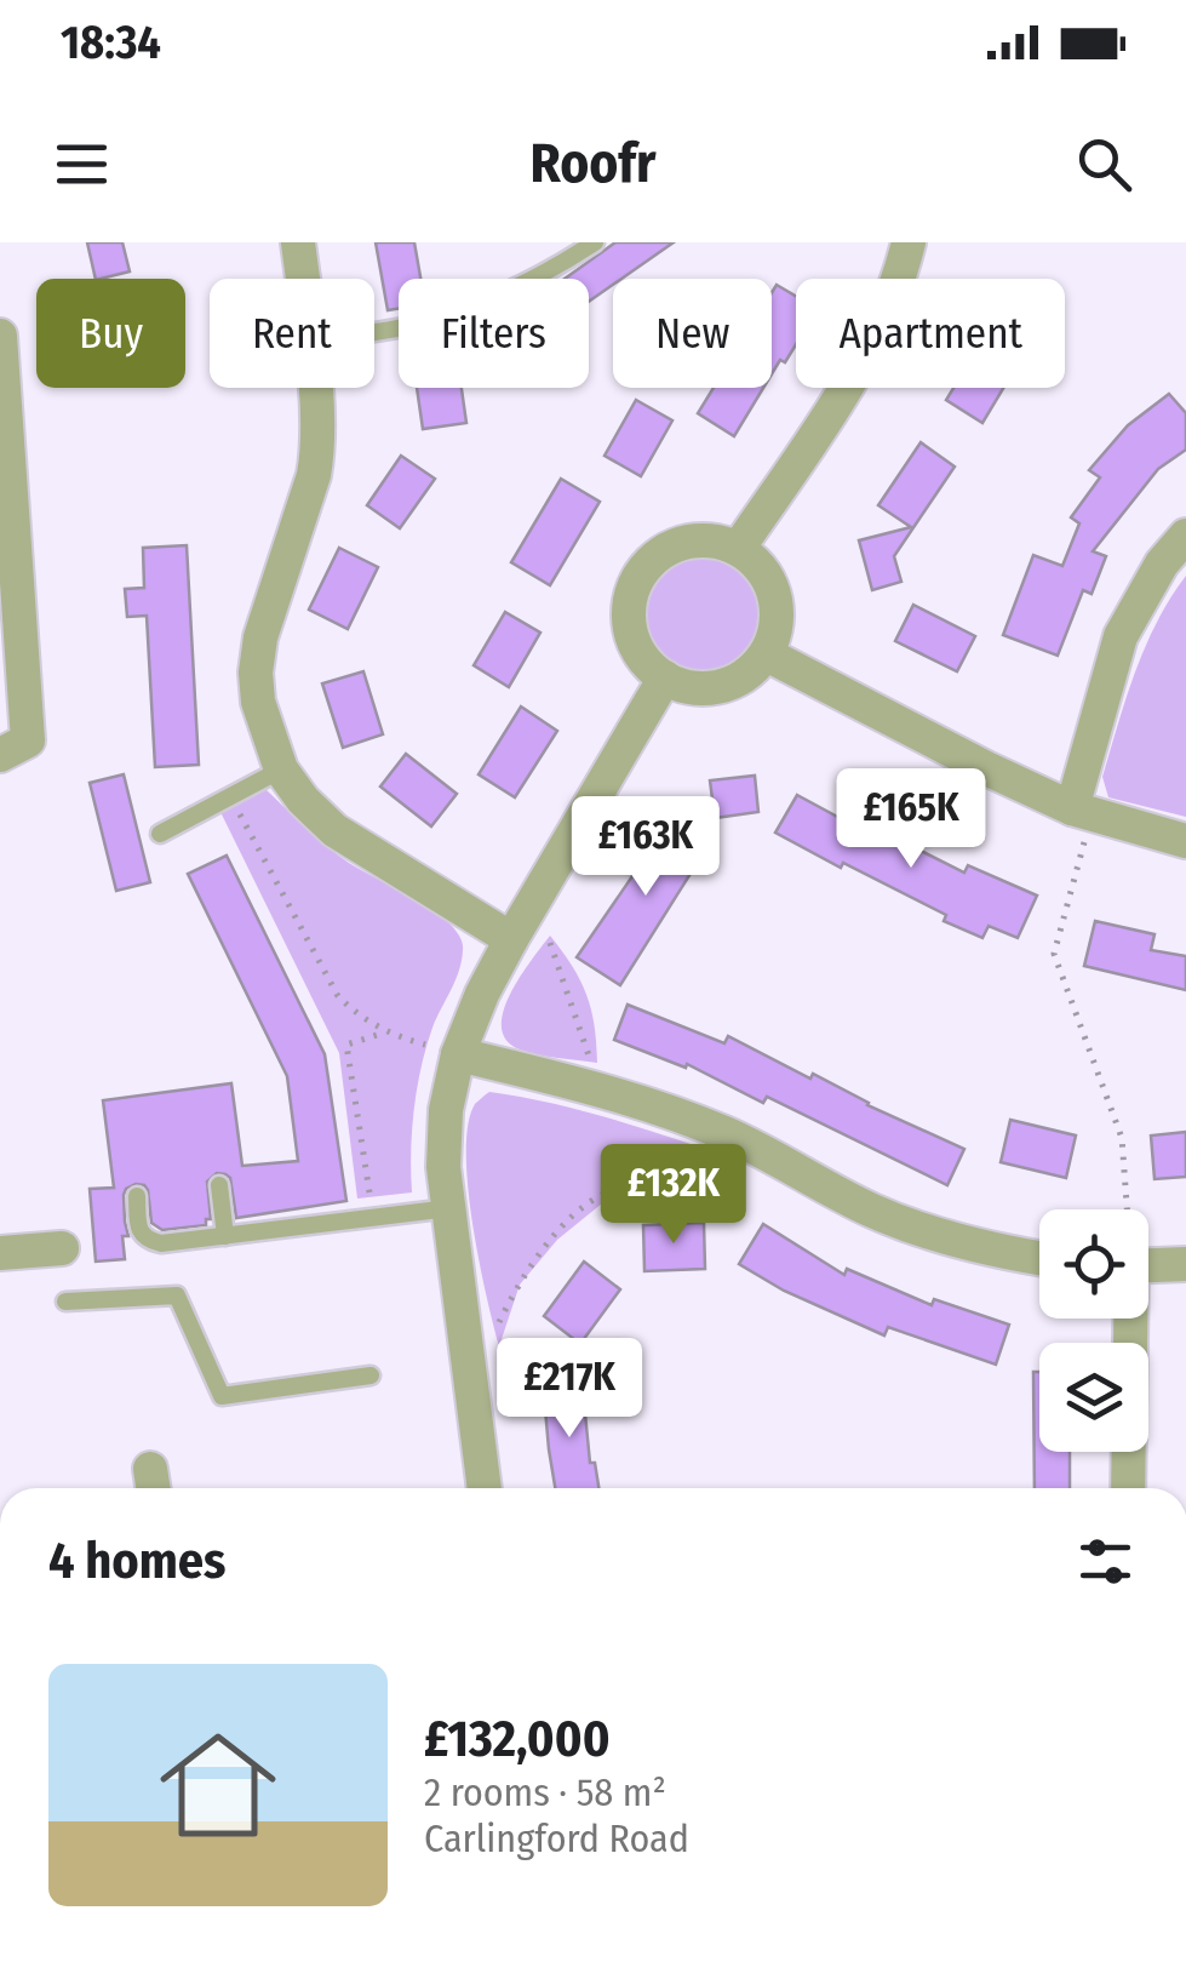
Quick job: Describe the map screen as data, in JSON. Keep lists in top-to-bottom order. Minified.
{"page":{"status":"18:34","header":"Roofr","chip":["Buy","Rent","Filters","New","Apartment"],"price":["£165K","£163K","£132K","£217K"],"heading":"4 homes","list":[{"name":"£132,000","note":"2 rooms · 58 m² · Carlingford Road"}]}}
